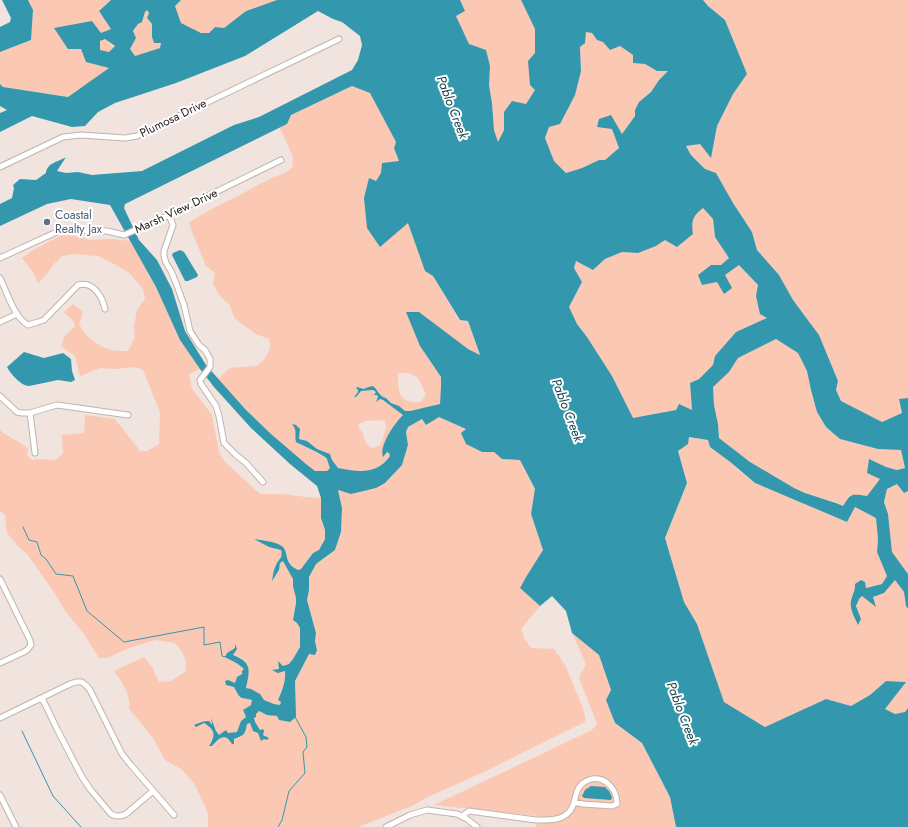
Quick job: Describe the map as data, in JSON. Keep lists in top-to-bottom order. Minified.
{"streets":{"street":["Plumosa Drive","Marsh View Drive"]},"water":["Pablo Creek"],"places":["Coastal Realty Jax"]}
